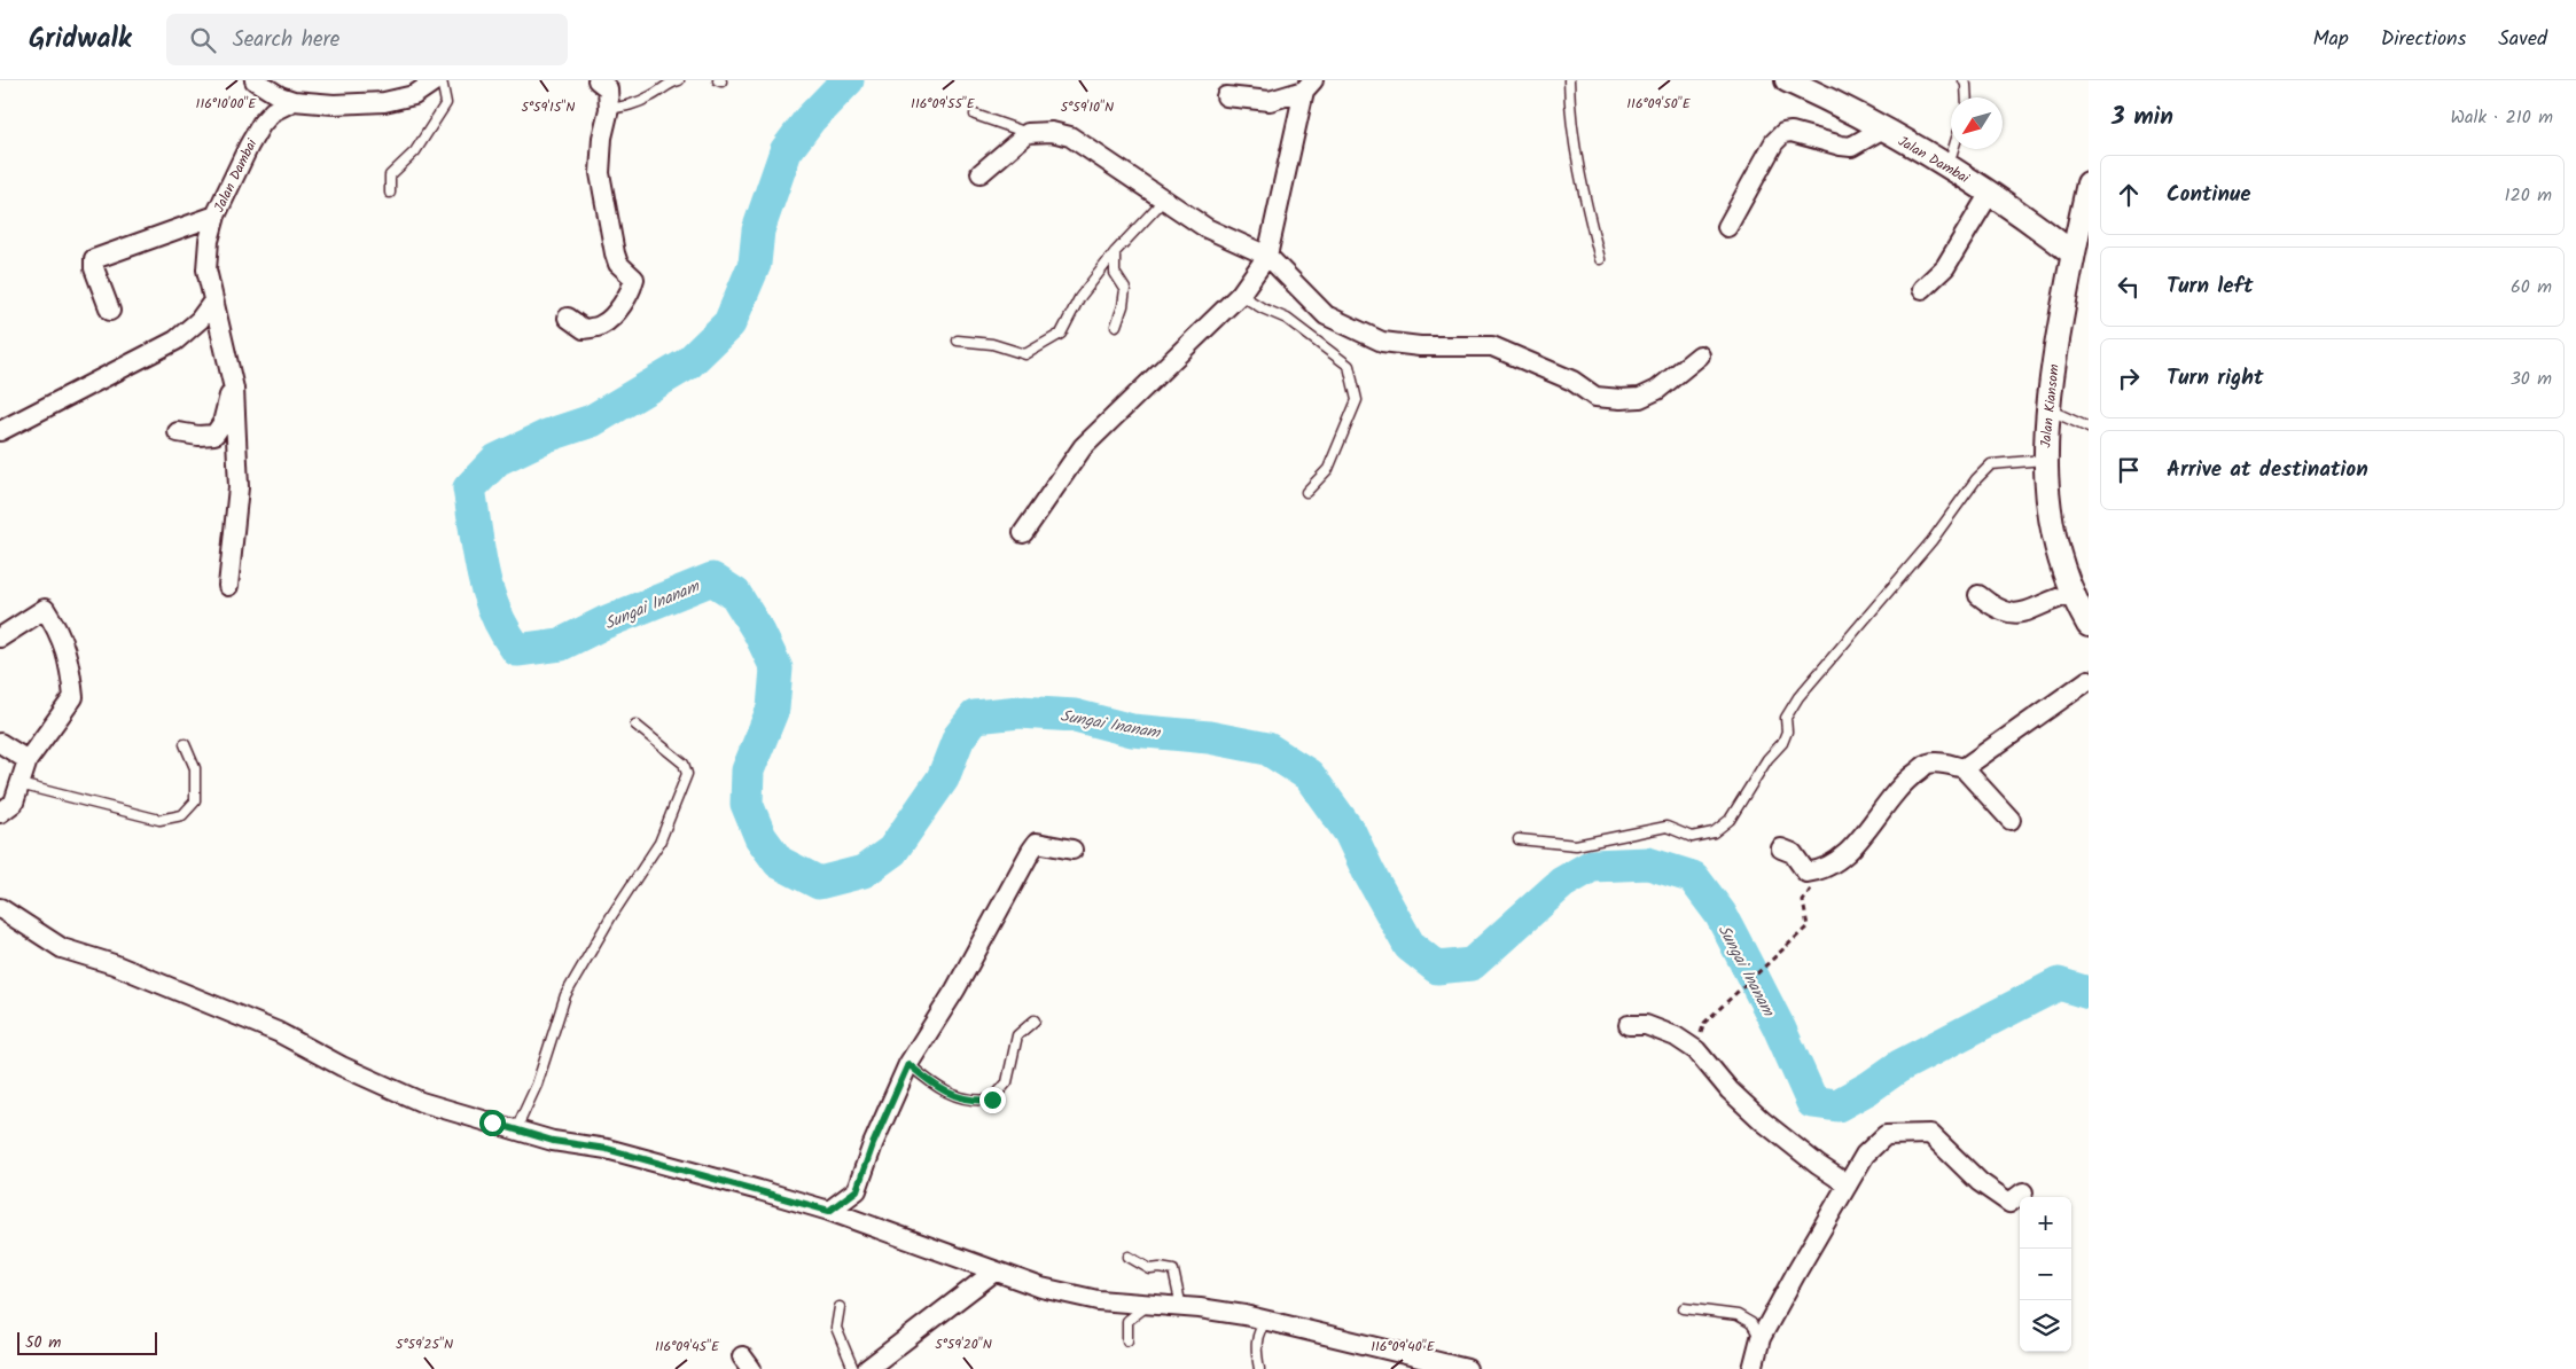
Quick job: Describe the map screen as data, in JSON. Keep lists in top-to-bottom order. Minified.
{"streets":{"street":["Jalan Dambai","Jalan Kiansom"]},"crossings":[["Jalan Dambai","Jalan Kiansom"]],"water":["Sungai Inanam"],"scale_bar":"50 m","north":"bottom left","page":{"header":"Gridwalk","search":"Search here","nav":["Map","Directions","Saved"],"heading":["3 min","Walk · 210 m"],"list":[["Continue","120 m"],["Turn left","60 m"],["Turn right","30 m"],"Arrive at destination"],"map_buttons":["+","−"],"scale":"50 m"},"coordinates":["116°10'00\"E","116°09'55\"E","116°09'50\"E","5°59'15\"N","5°59'10\"N","5°59'25\"N","5°59'20\"N","116°09'45\"E","116°09'40\"E"]}
